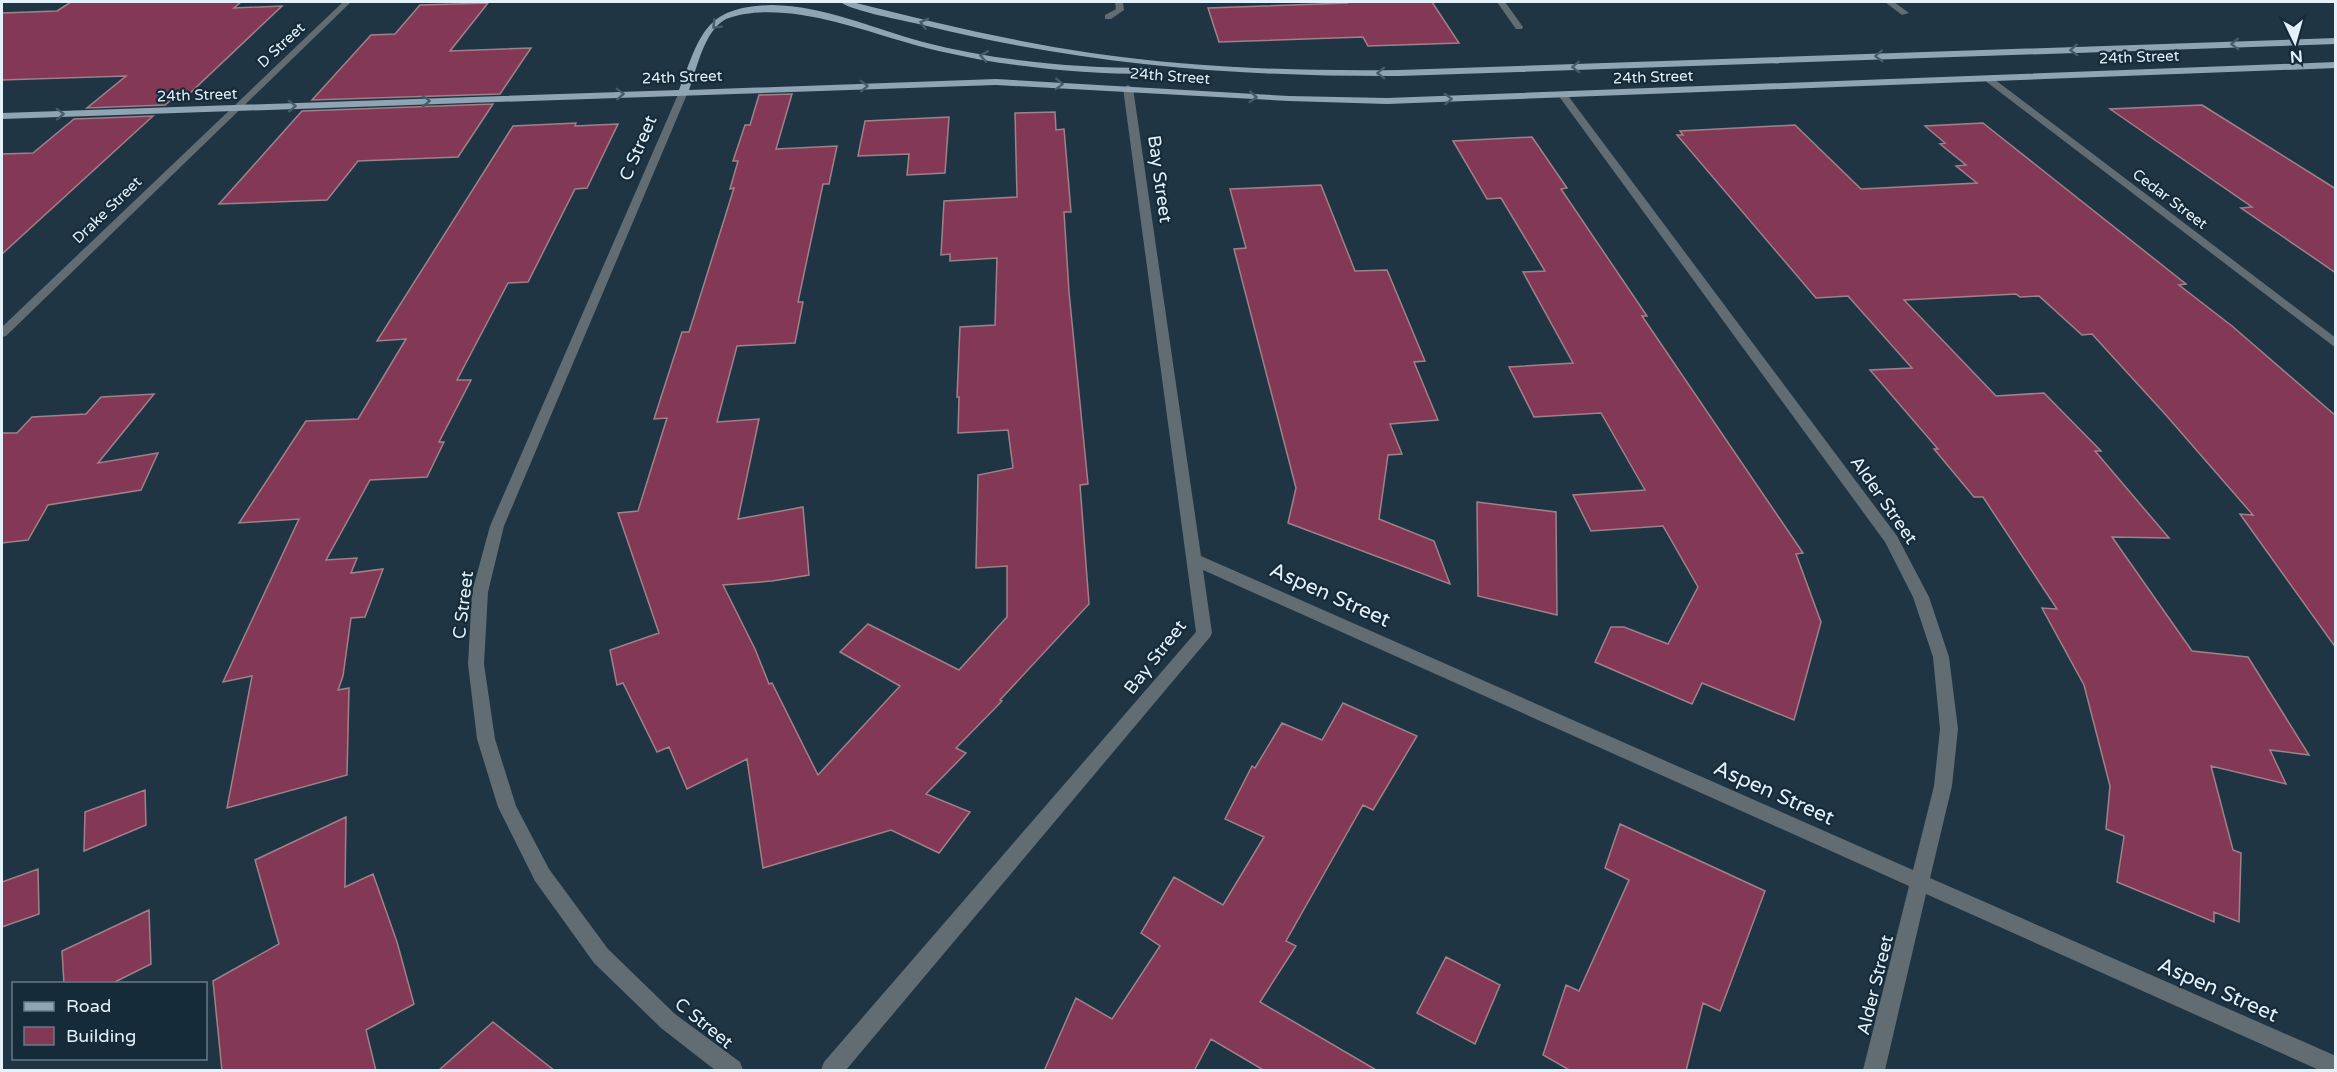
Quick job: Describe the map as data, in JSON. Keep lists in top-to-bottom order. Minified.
{"streets":{"main road":["24th Street"],"street":["D Street","C Street","Bay Street","Cedar Street","Drake Street","Alder Street","Aspen Street"]},"crossings":[["D Street","24th Street"],["D Street","Drake Street"],["24th Street","C Street"],["24th Street","Bay Street"],["24th Street","Cedar Street"],["24th Street","Drake Street"],["24th Street","Alder Street"],["Bay Street","Aspen Street"],["Alder Street","Aspen Street"]],"legend":["Road","Building"],"north":"bottom"}
